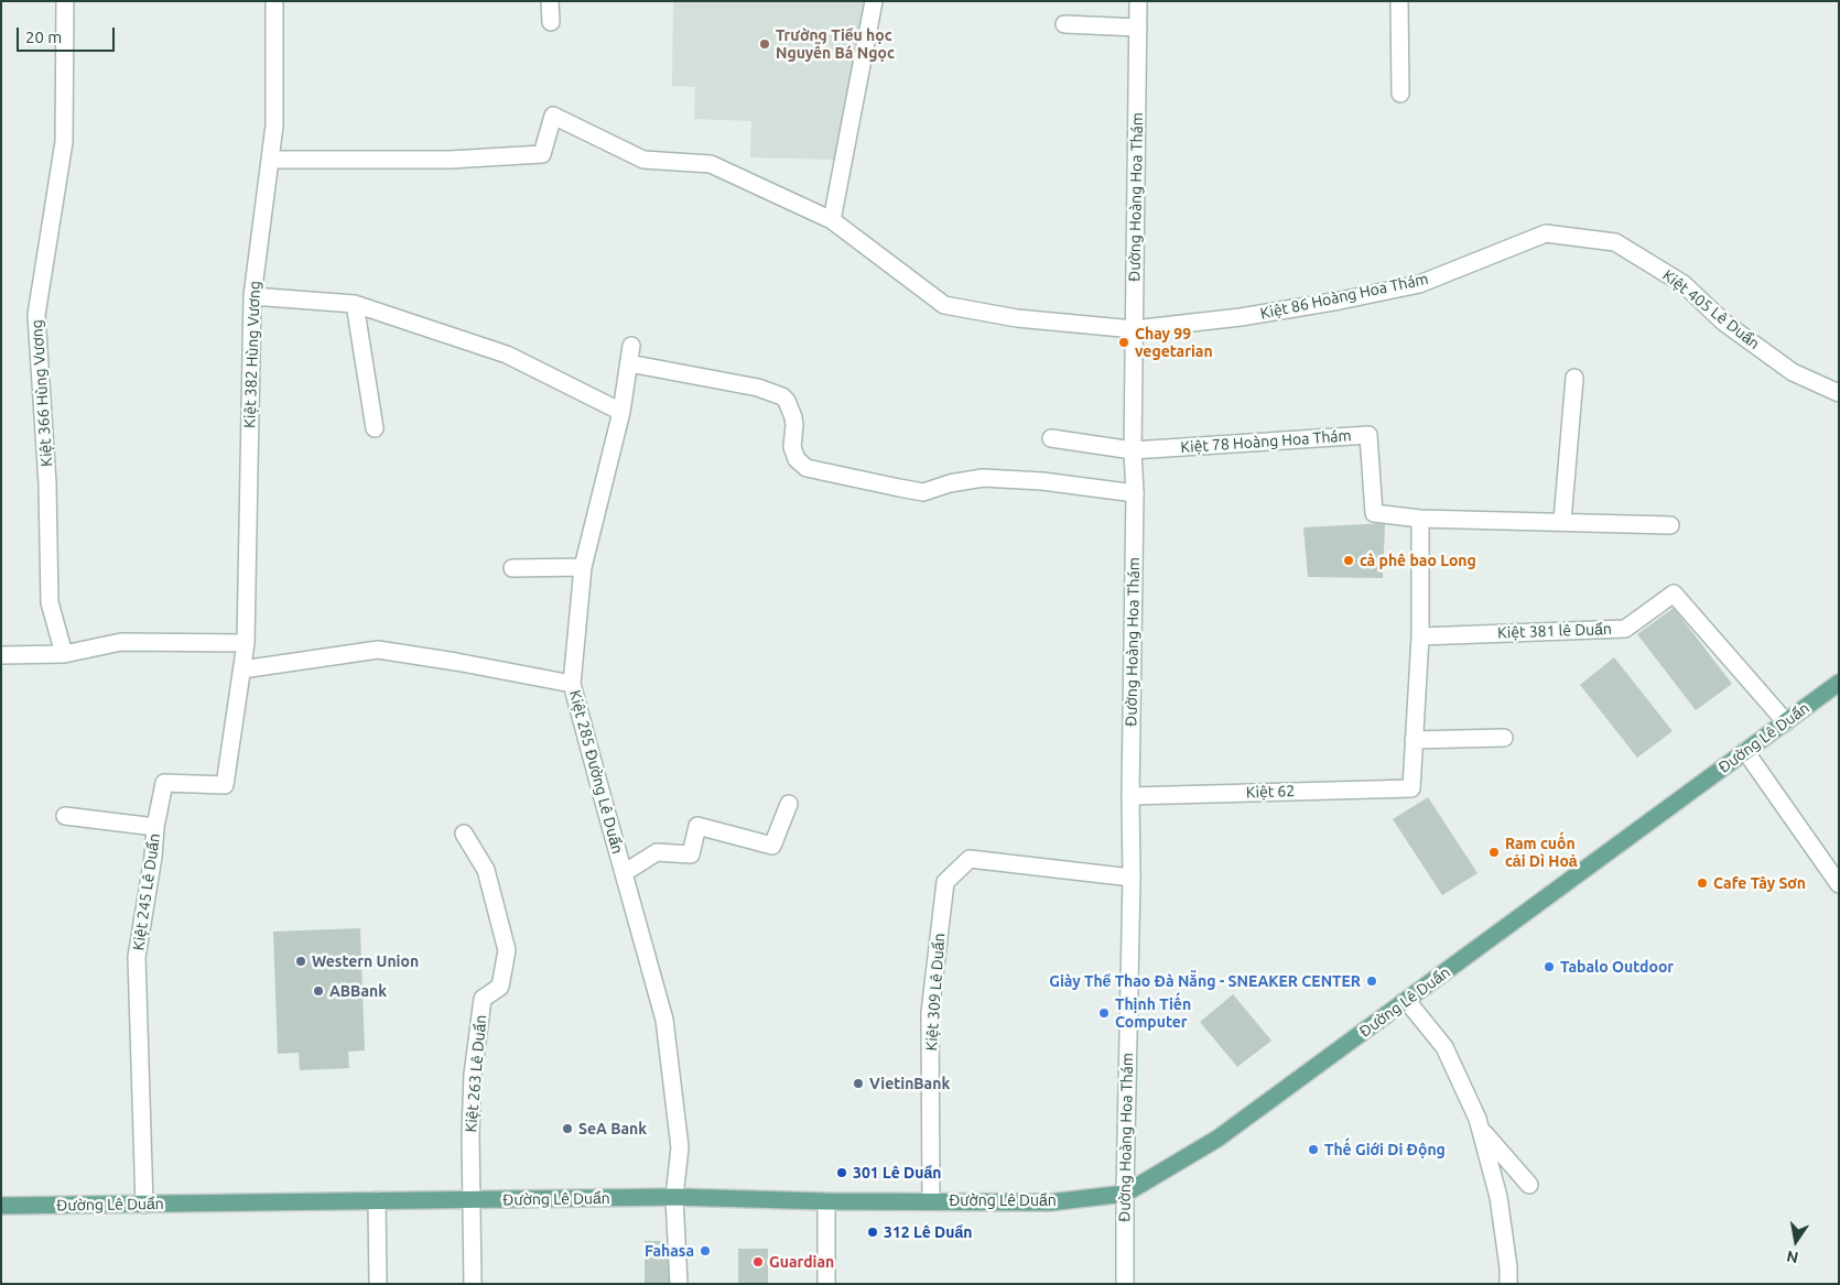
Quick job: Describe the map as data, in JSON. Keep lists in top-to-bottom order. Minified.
{"streets":{"main road":["Đường Hoàng Hoa Thám","Kiệt 86 Hoàng Hoa Thám","Kiệt 405 Lê Duẩn","Kiệt 382 Hùng Vương","Kiệt 366 Hùng Vương","Kiệt 78 Hoàng Hoa Thám","Kiệt 381 lê Duẩn","Đường Lê Duẩn","Kiệt 285 Đường Lê Duẩn","Kiệt 62","Kiệt 245 Lê Duẩn","Kiệt 309 Lê Duẩn","Kiệt 263 Lê Duẩn"]},"crossings":[["Đường Hoàng Hoa Thám","Kiệt 86 Hoàng Hoa Thám"],["Đường Hoàng Hoa Thám","Kiệt 78 Hoàng Hoa Thám"],["Đường Hoàng Hoa Thám","Đường Lê Duẩn"],["Đường Hoàng Hoa Thám","Kiệt 62"],["Đường Hoàng Hoa Thám","Kiệt 309 Lê Duẩn"],["Kiệt 86 Hoàng Hoa Thám","Kiệt 405 Lê Duẩn"],["Kiệt 86 Hoàng Hoa Thám","Kiệt 382 Hùng Vương"],["Kiệt 382 Hùng Vương","Kiệt 245 Lê Duẩn"],["Kiệt 381 lê Duẩn","Đường Lê Duẩn"],["Đường Lê Duẩn","Kiệt 285 Đường Lê Duẩn"],["Đường Lê Duẩn","Kiệt 245 Lê Duẩn"],["Đường Lê Duẩn","Kiệt 309 Lê Duẩn"],["Đường Lê Duẩn","Kiệt 263 Lê Duẩn"]],"places":["Trường Tiểu học Nguyễn Bá Ngọc","Chay 99 vegetarian","cà phê bao Long","Ram cuốn cải Dì Hoả","Cafe Tây Sơn","Western Union","Tabalo Outdoor","Giày Thể Thao Đà Nẵng - SNEAKER CENTER","ABBank","Thịnh Tiến Computer","VietinBank","SeA Bank","Thế Giới Di Động","301 Lê Duẩn","312 Lê Duẩn","Fahasa","Guardian"],"scale_bar":"20 m","north":"bottom"}
